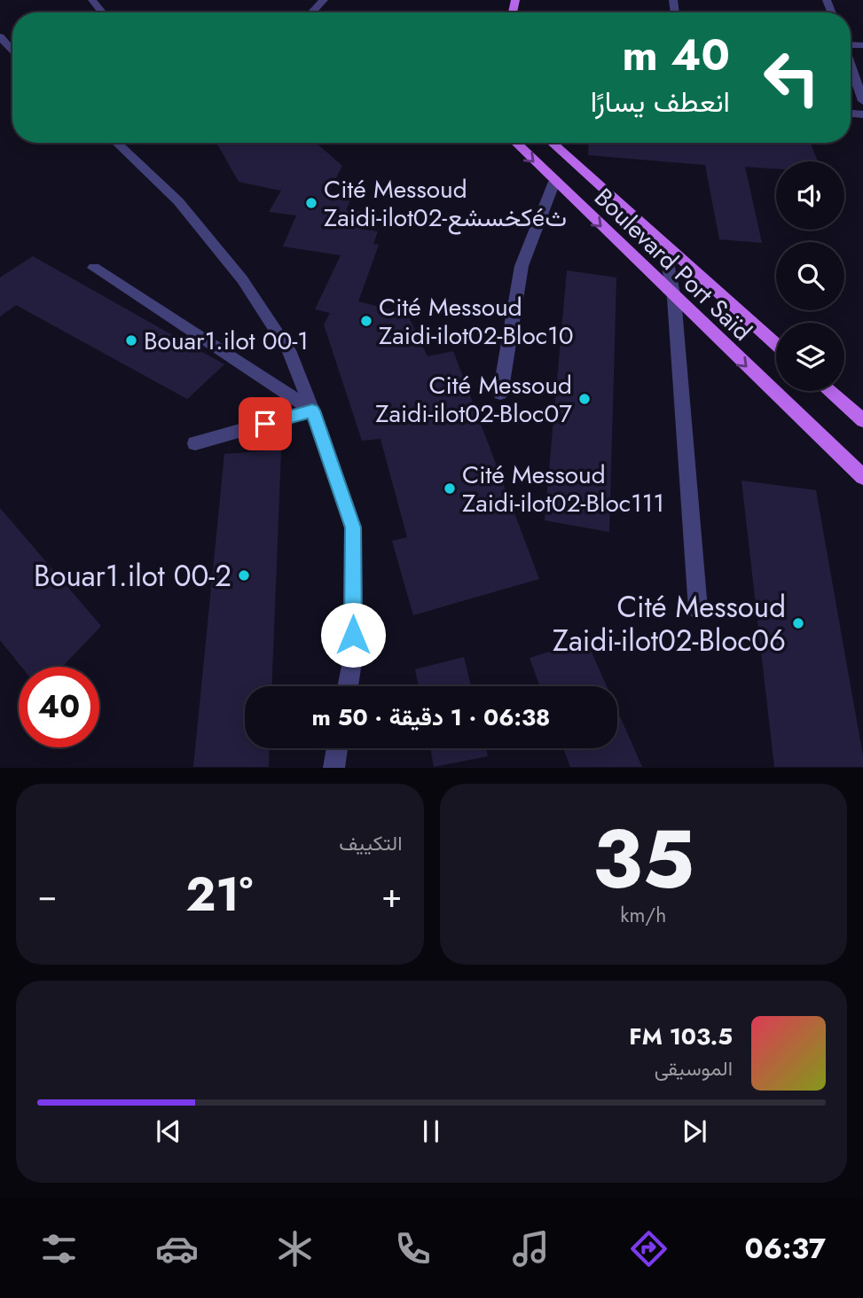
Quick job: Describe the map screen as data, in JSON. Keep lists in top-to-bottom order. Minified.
{"streets":{"main road":["Boulevard Port Saïd"]},"places":["Cité Messoud Zaidi-ilot02-كخسشعéث","Cité Messoud Zaidi-ilot02-Bloc10","Bouar1.ilot 00-1","Cité Messoud Zaidi-ilot02-Bloc07","Cité Messoud Zaidi-ilot02-Bloc111","Bouar1.ilot 00-2","Cité Messoud Zaidi-ilot02-Bloc06"],"page":{"turn":["40 m","انعطف يسارًا"],"limit":"40","trip":"06:38 · 1 دقيقة · 50 m","tile":[["35","km/h"],"التكييف"],"heat":["−","21°","+"],"song":["103.5 FM","الموسيقى"],"tabs":"06:37"}}
